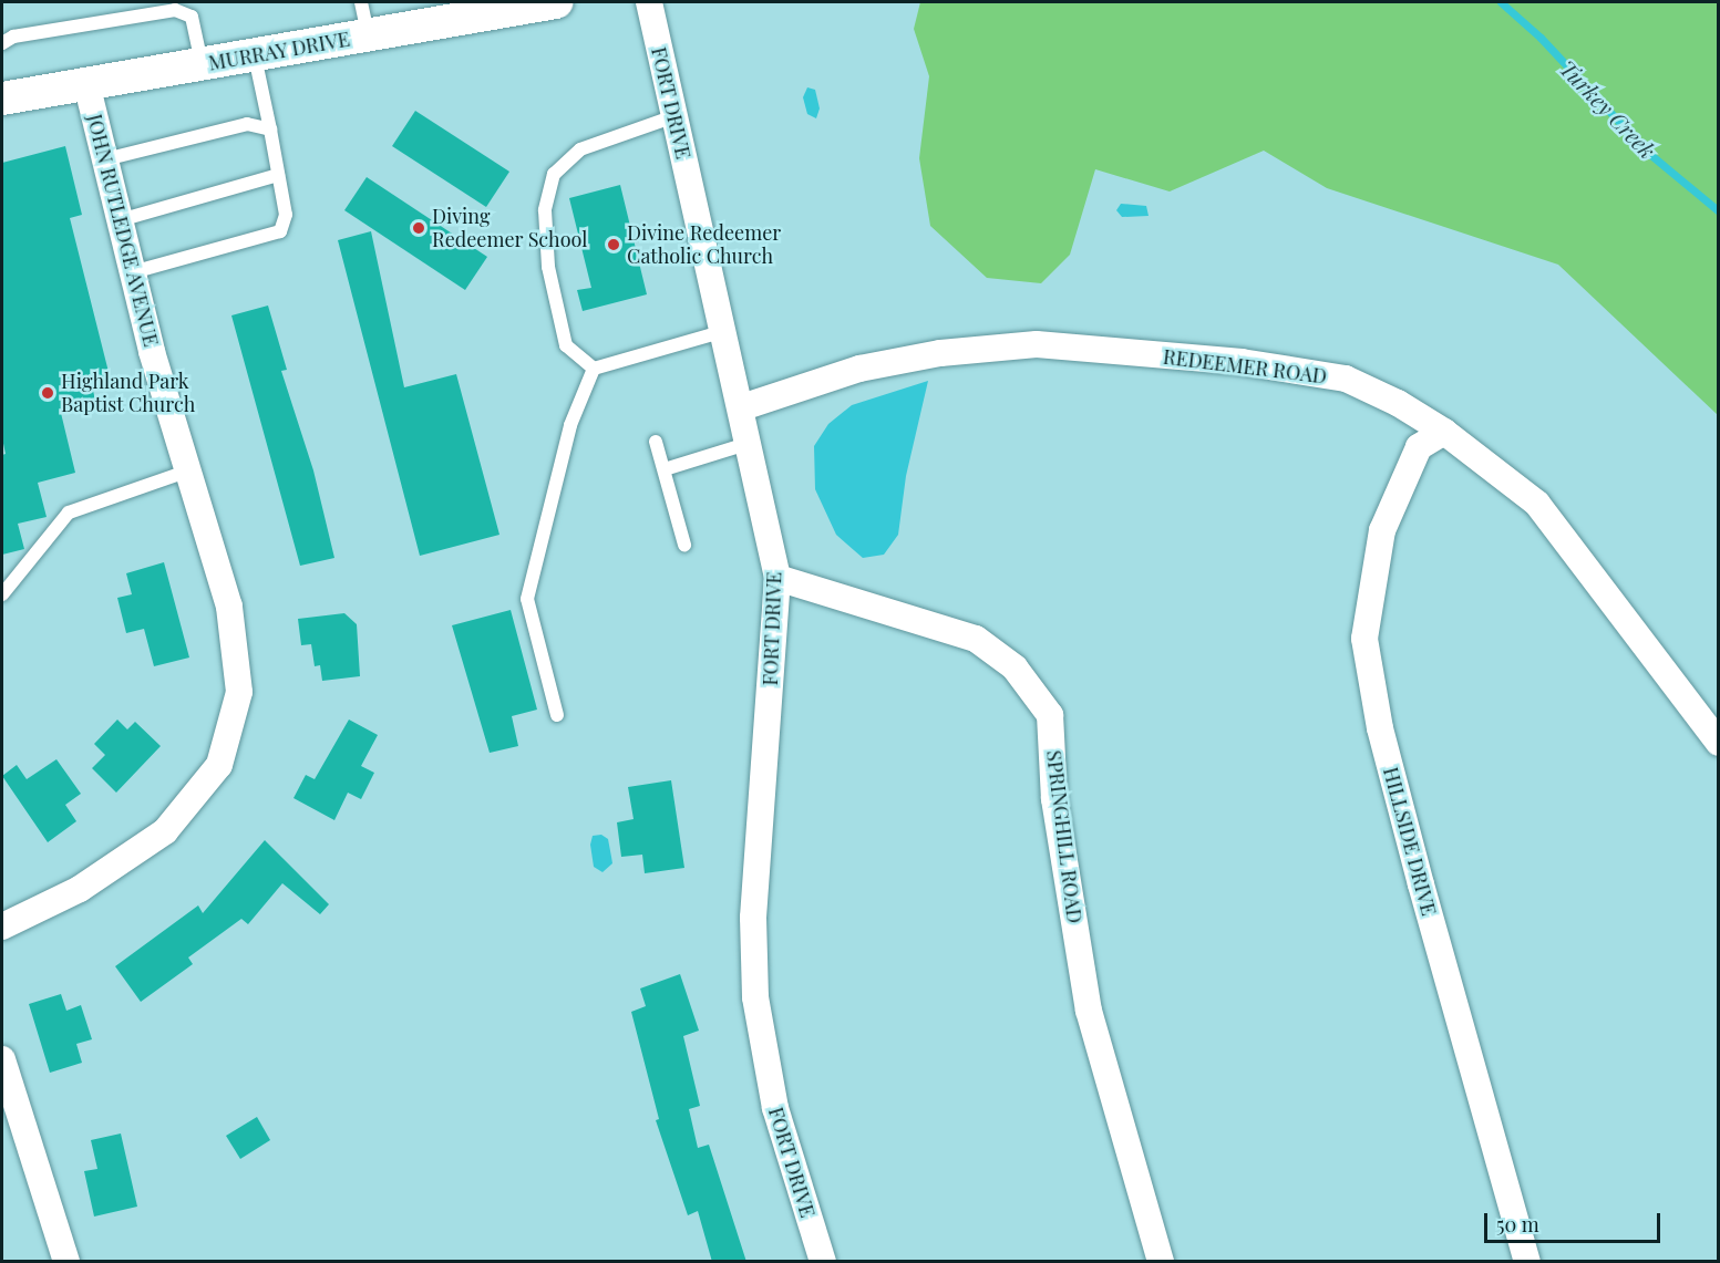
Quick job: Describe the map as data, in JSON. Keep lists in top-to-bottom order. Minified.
{"streets":{"street":["MURRAY DRIVE","FORT DRIVE","JOHN RUTLEDGE AVENUE","REDEEMER ROAD","SPRINGHILL ROAD","HILLSIDE DRIVE"]},"crossings":[["MURRAY DRIVE","JOHN RUTLEDGE AVENUE"],["FORT DRIVE","REDEEMER ROAD"],["FORT DRIVE","SPRINGHILL ROAD"],["REDEEMER ROAD","HILLSIDE DRIVE"]],"water":["Turkey Creek"],"places":["Diving Redeemer School","Divine Redeemer Catholic Church","Highland Park Baptist Church"],"scale_bar":"50 m"}
